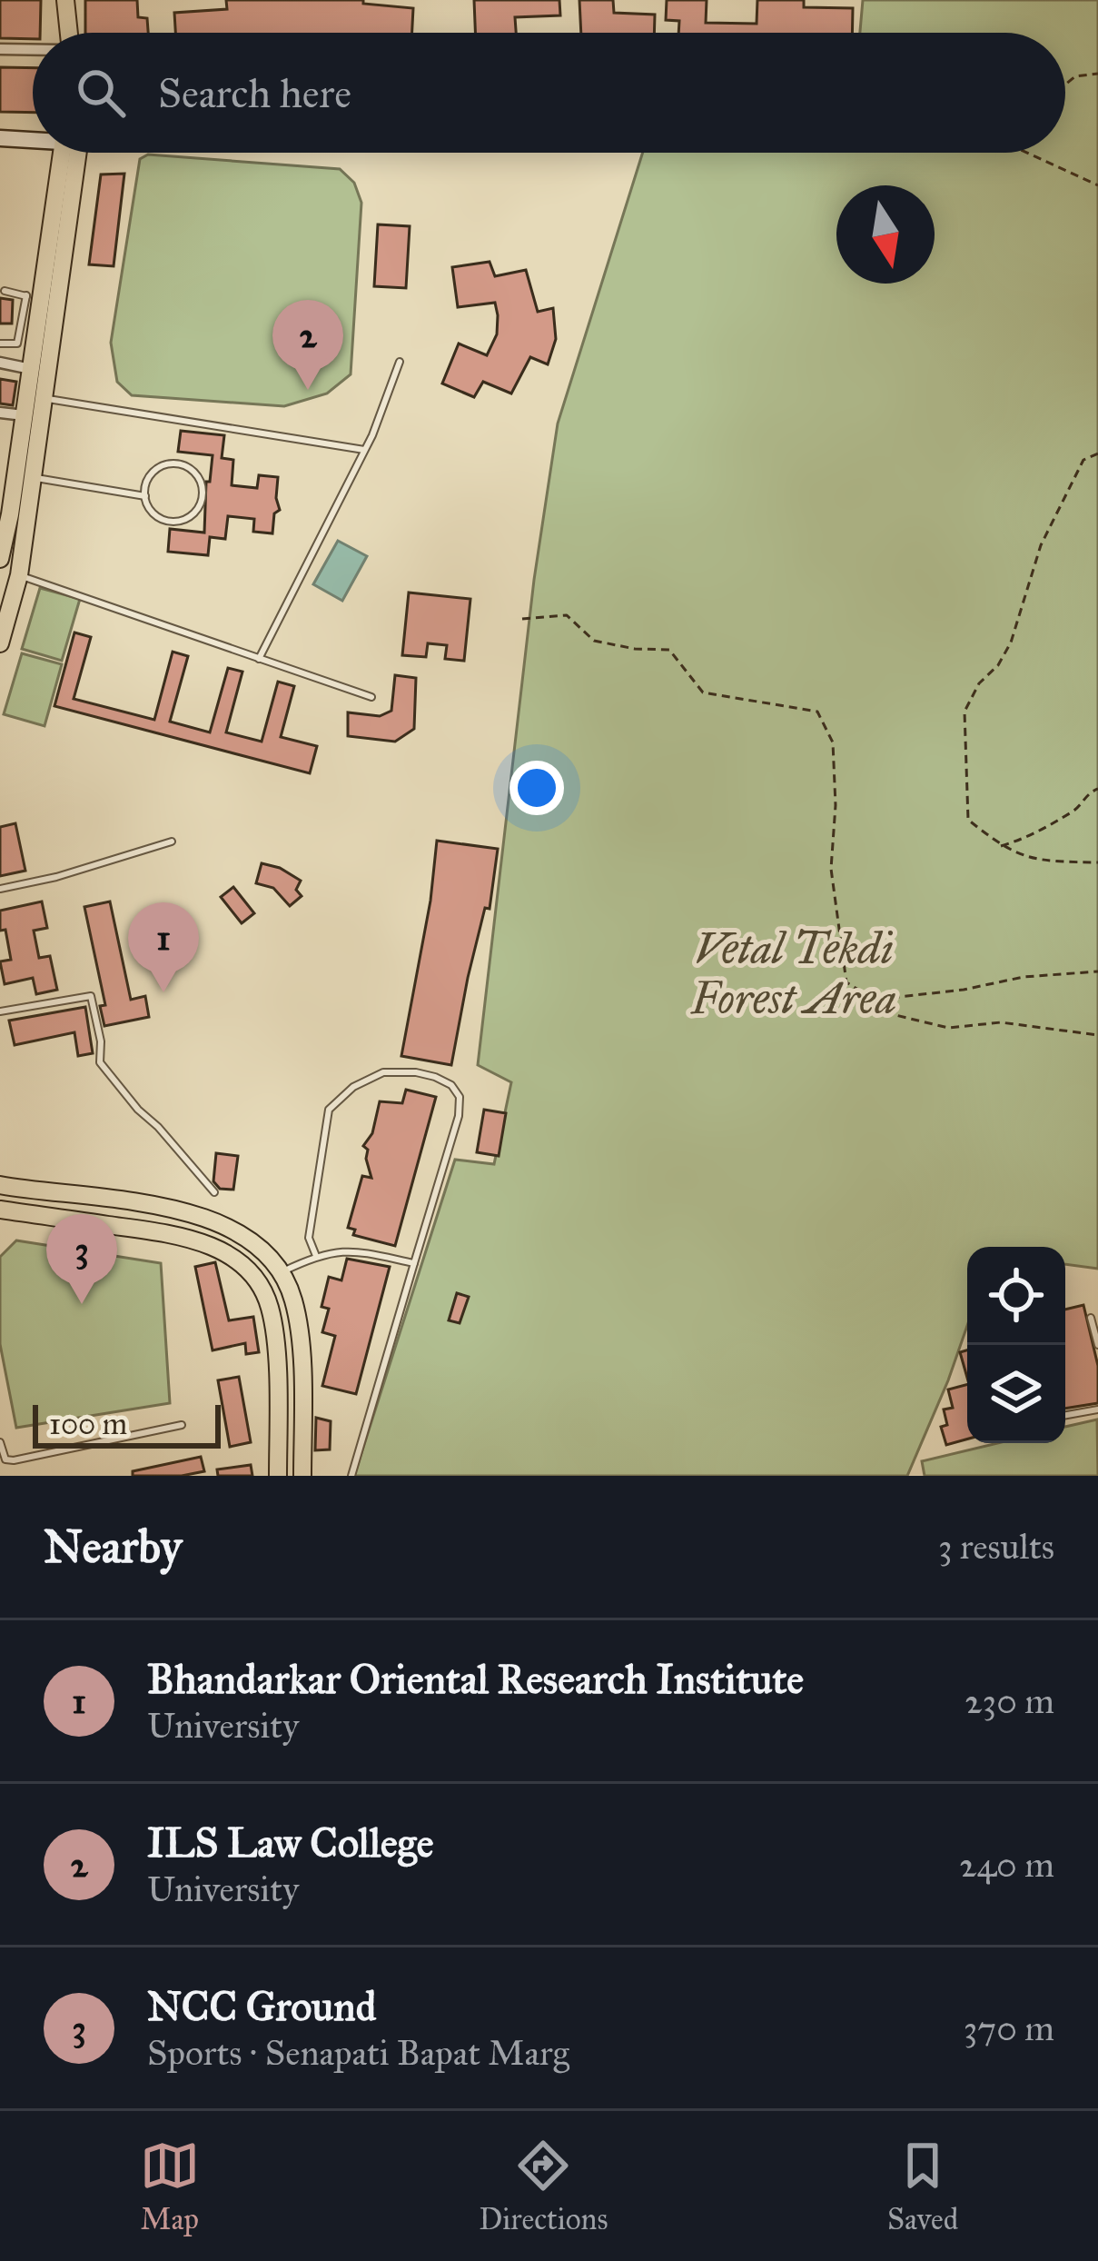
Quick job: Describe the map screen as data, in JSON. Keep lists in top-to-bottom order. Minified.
{"parks":["Vetal Tekdi Forest Area"],"scale_bar":"100 m","north":"bottom","page":{"search":"Search here","pins":["2","1","3"],"scale":"100 m","heading":["Nearby","3 results"],"list":[{"mark":"1","name":"Bhandarkar Oriental Research Institute","note":"University","value":"230 m"},{"mark":"2","name":"ILS Law College","note":"University","value":"240 m"},{"mark":"3","name":"NCC Ground","note":"Sports · Senapati Bapat Marg","value":"370 m"}],"nav":["Map","Directions","Saved"]}}
